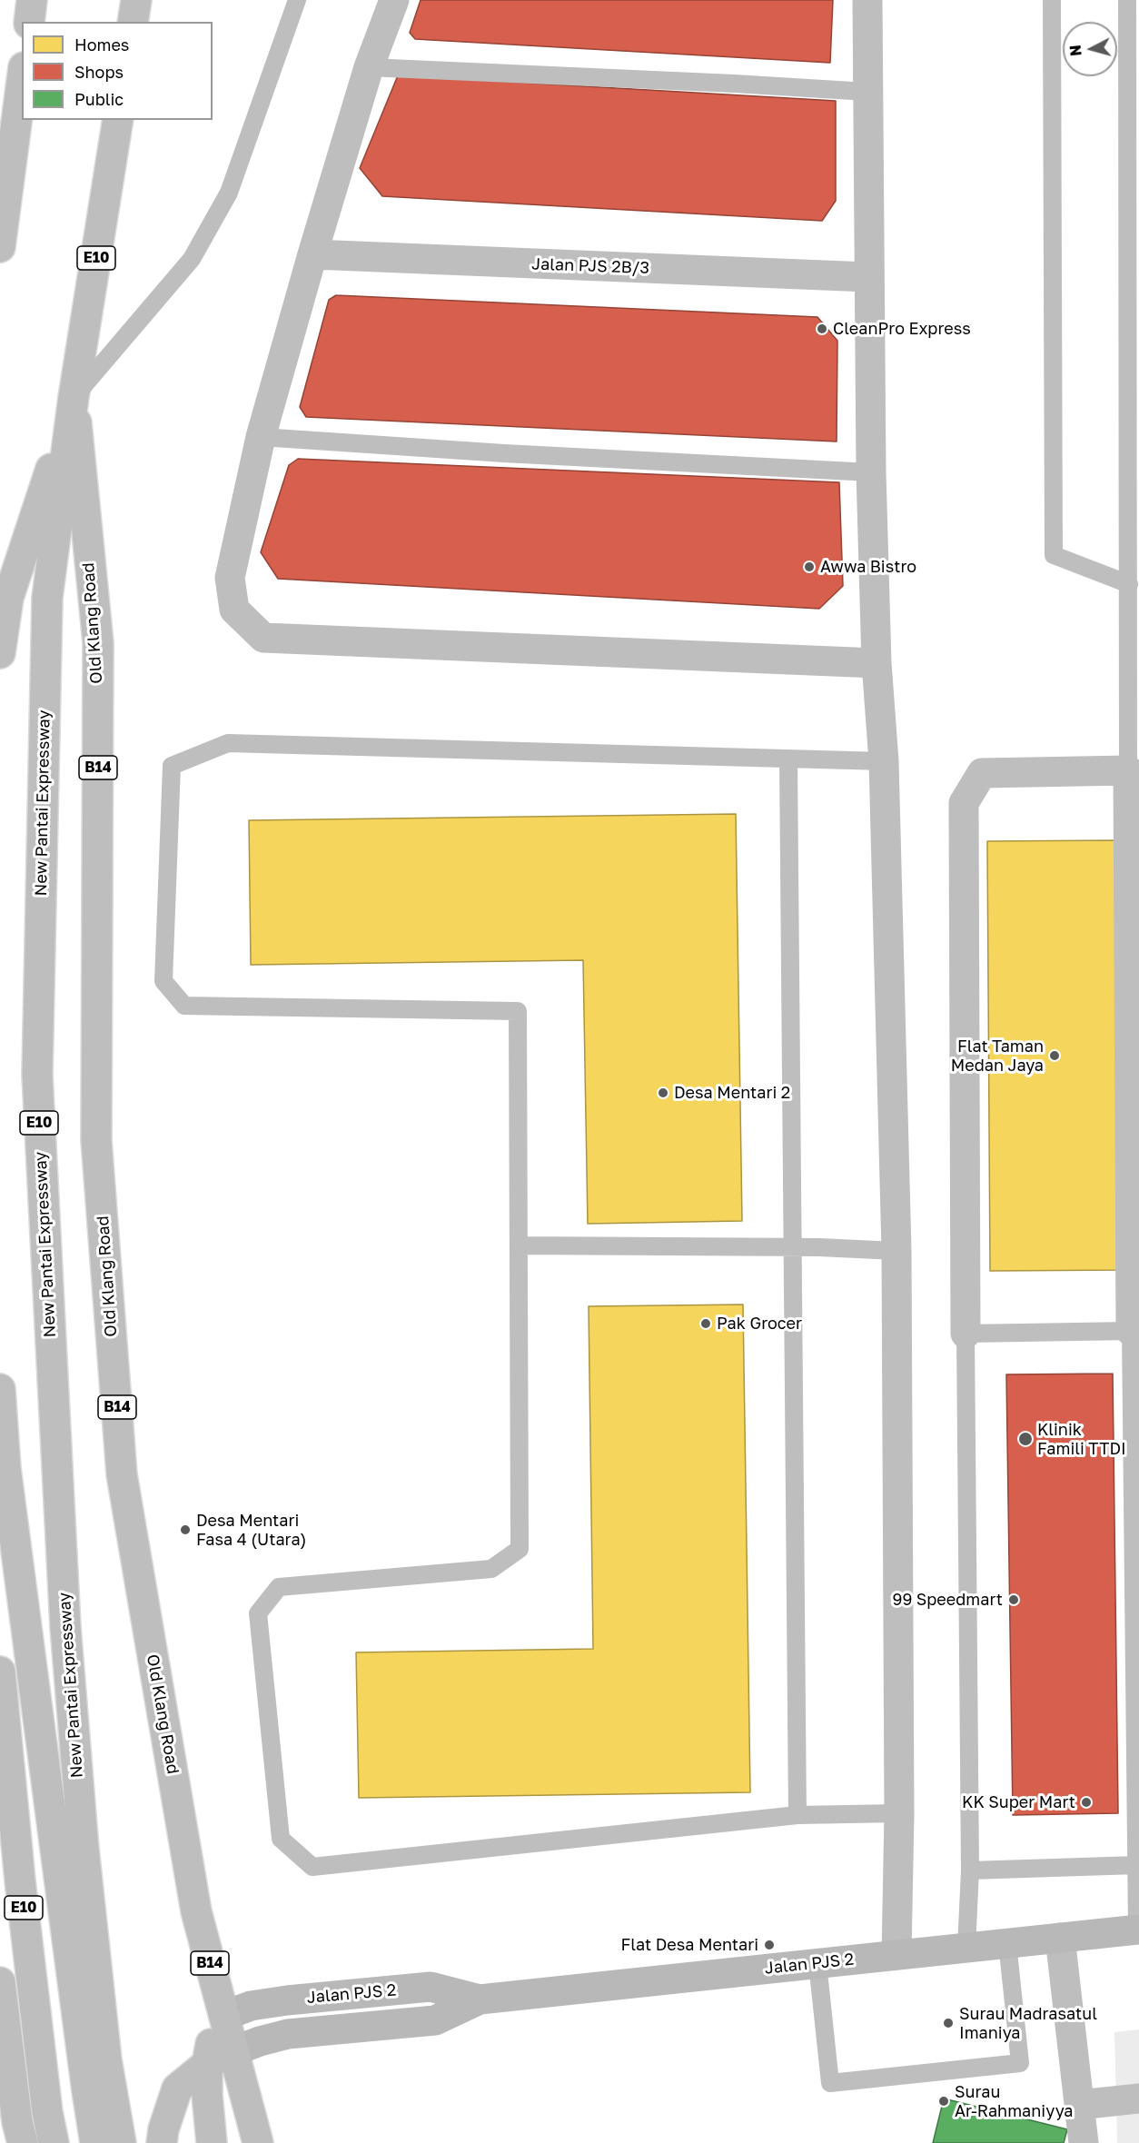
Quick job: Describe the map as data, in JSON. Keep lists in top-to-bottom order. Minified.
{"streets":{"main road":["E10","Jalan PJS 2B/3","Old Klang Road","B14","New Pantai Expressway","Jalan PJS 2"]},"crossings":[["Old Klang Road","New Pantai Expressway"],["Old Klang Road","Jalan PJS 2"]],"places":["CleanPro Express","Awwa Bistro","Flat Taman Medan Jaya","Desa Mentari 2","Pak Grocer","Klinik Famili TTDI","Desa Mentari Fasa 4 (Utara)","99 Speedmart","KK Super Mart","Flat Desa Mentari","Surau Madrasatul Imaniya","Surau Ar-Rahmaniyya"],"legend":["Homes","Shops","Public"],"north":"left"}
